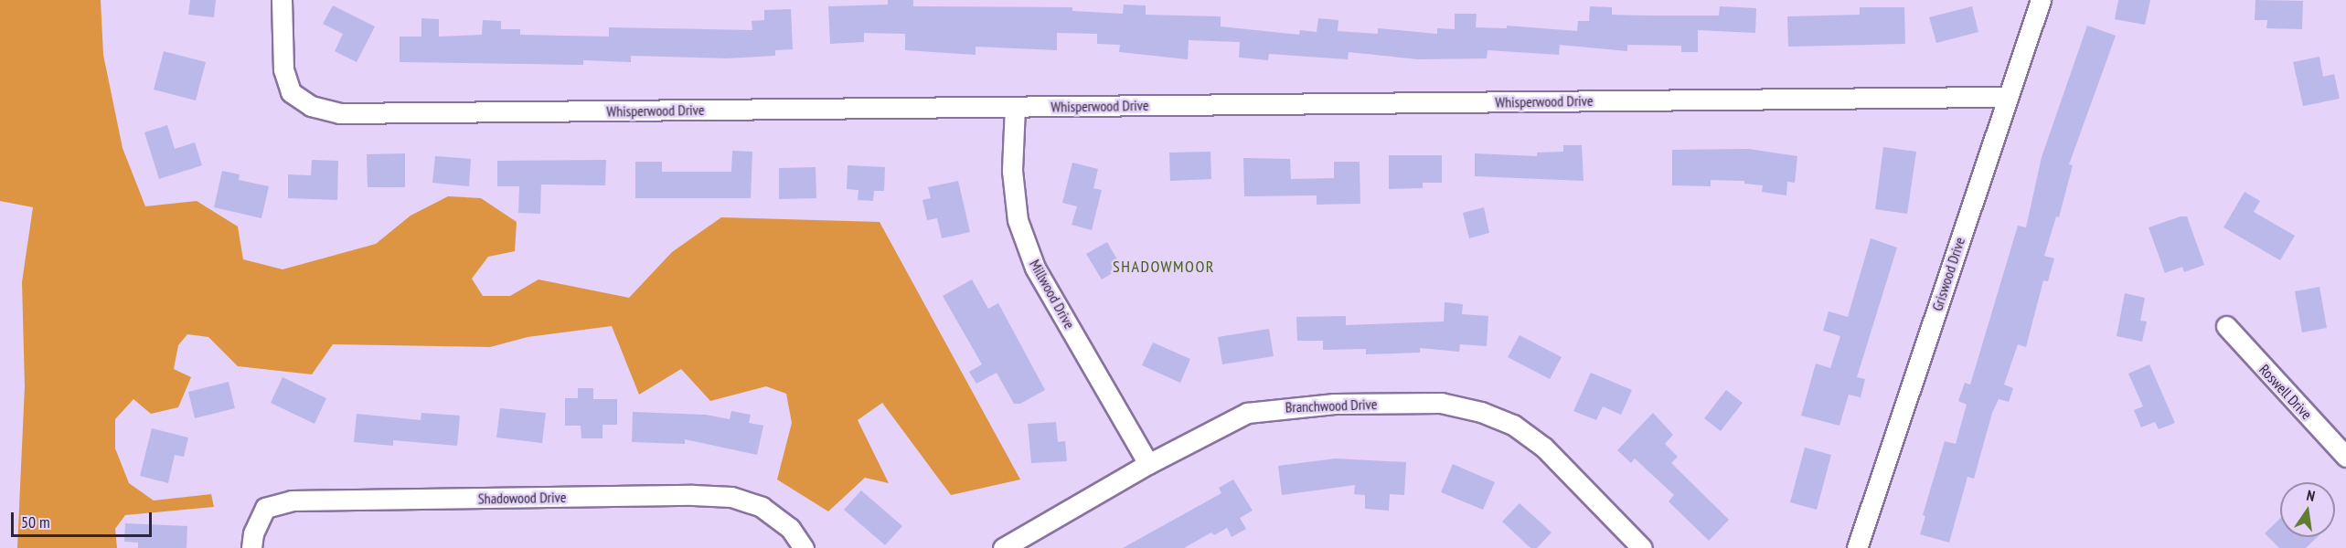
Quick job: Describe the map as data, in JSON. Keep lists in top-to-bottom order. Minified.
{"streets":{"street":["Whisperwood Drive","Griswood Drive","Millwood Drive","Roswell Drive","Branchwood Drive","Shadowood Drive"]},"crossings":[["Whisperwood Drive","Griswood Drive"],["Whisperwood Drive","Millwood Drive"],["Millwood Drive","Branchwood Drive"]],"districts":["SHADOWMOOR"],"scale_bar":"50 m","north":"top"}
